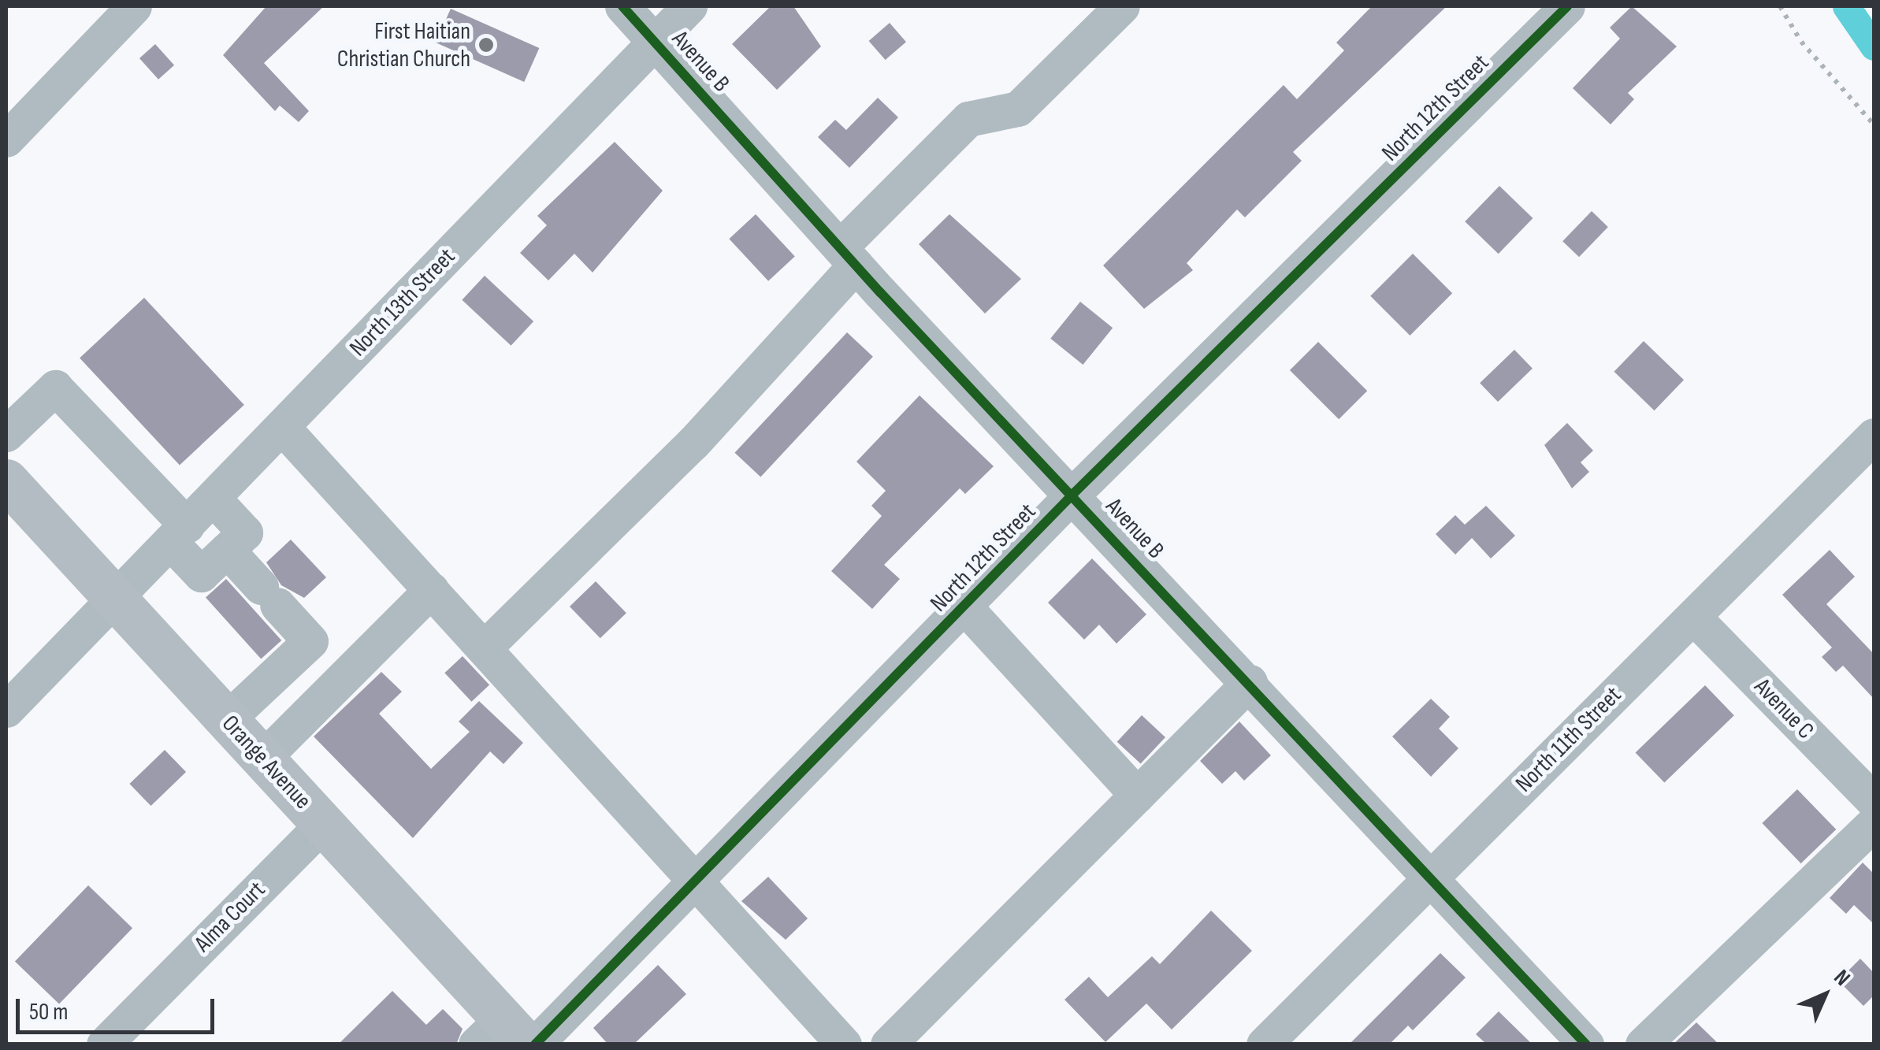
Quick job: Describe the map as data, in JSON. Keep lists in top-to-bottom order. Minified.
{"streets":{"main road":["Orange Avenue"],"street":["Avenue B","North 12th Street","North 13th Street","Avenue C","North 11th Street","Alma Court"]},"crossings":[["Avenue B","North 12th Street"],["Avenue B","North 13th Street"],["Avenue B","North 11th Street"],["North 12th Street","Orange Avenue"],["North 13th Street","Orange Avenue"],["Avenue C","North 11th Street"],["Orange Avenue","Alma Court"]],"places":["First Haitian Christian Church"],"scale_bar":"50 m","north":"top right"}
